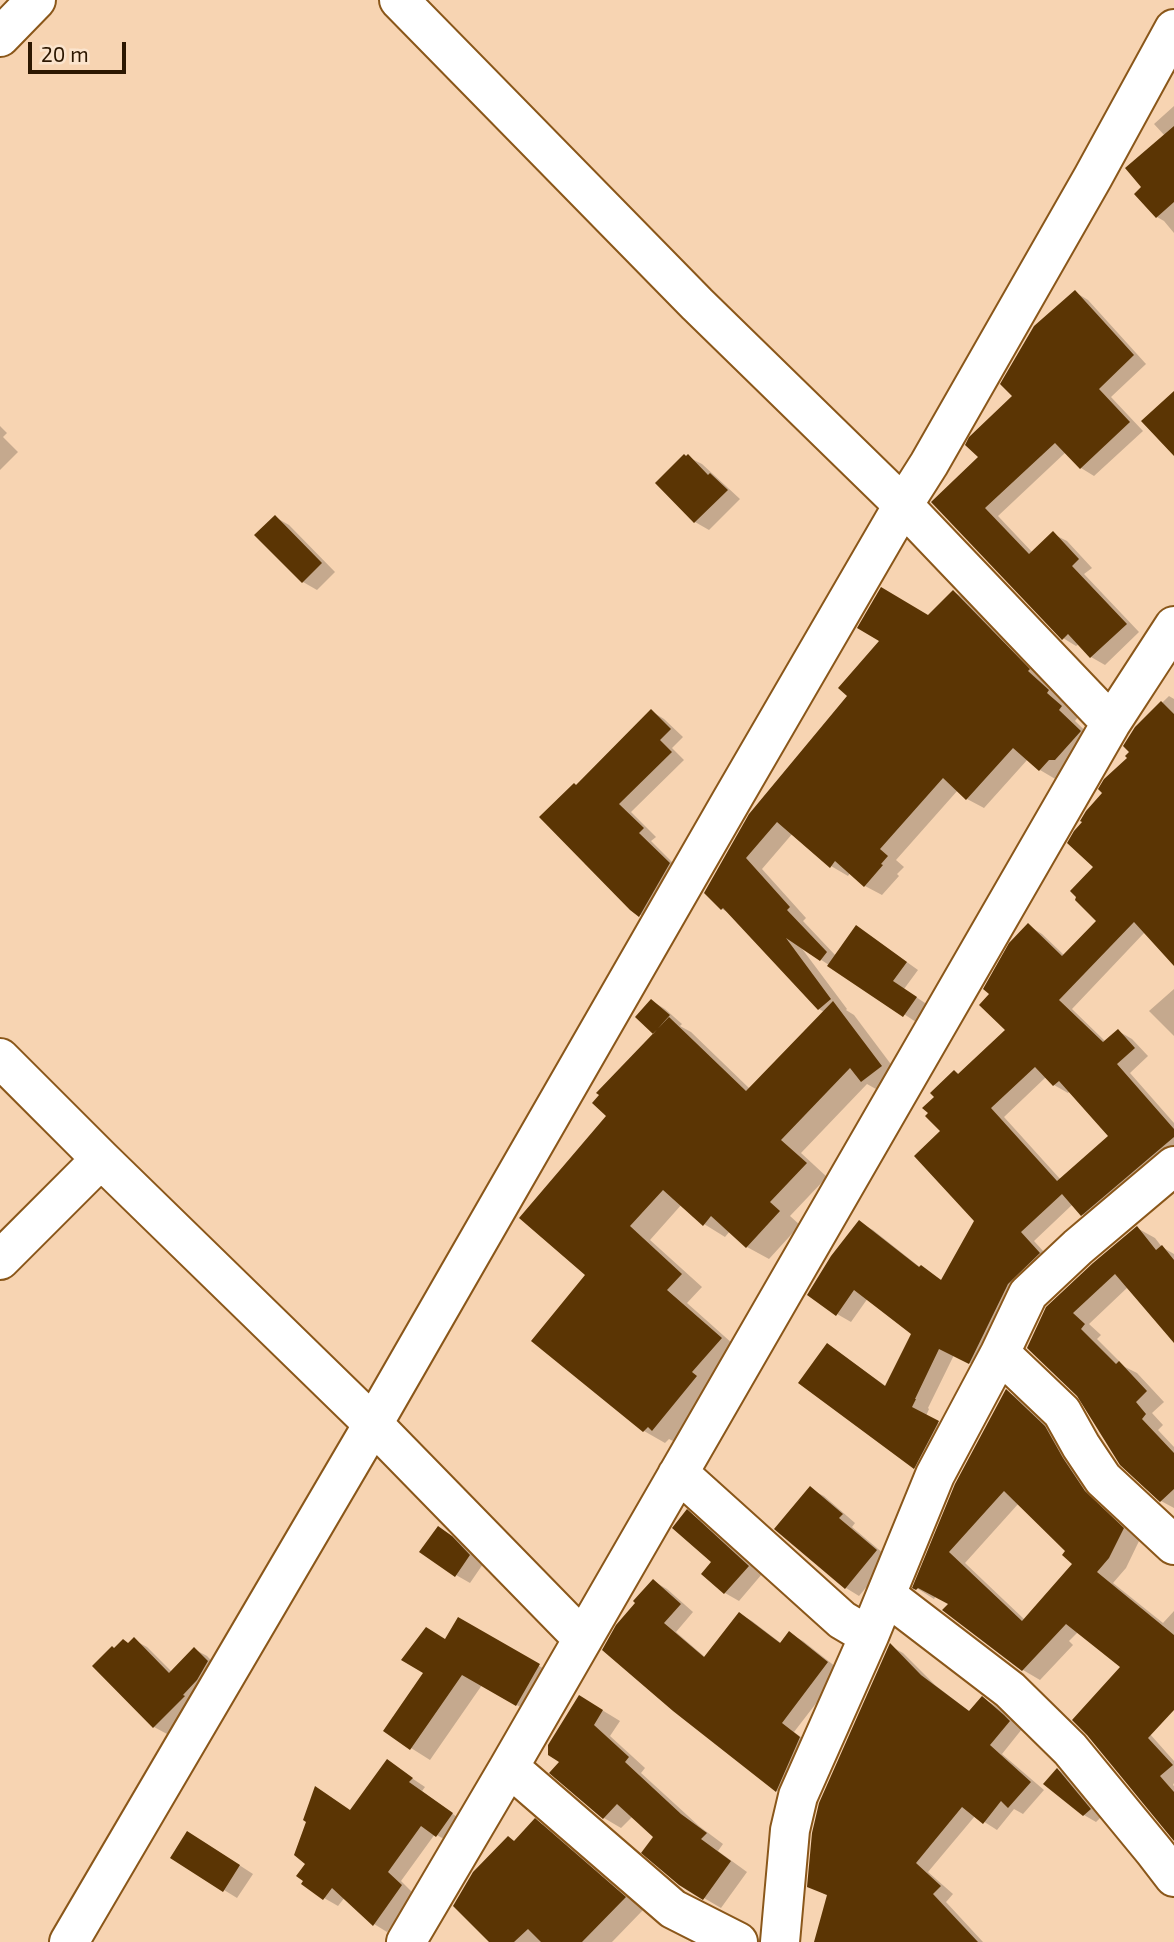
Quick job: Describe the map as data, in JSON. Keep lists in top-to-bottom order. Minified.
{"scale_bar":"20 m"}
